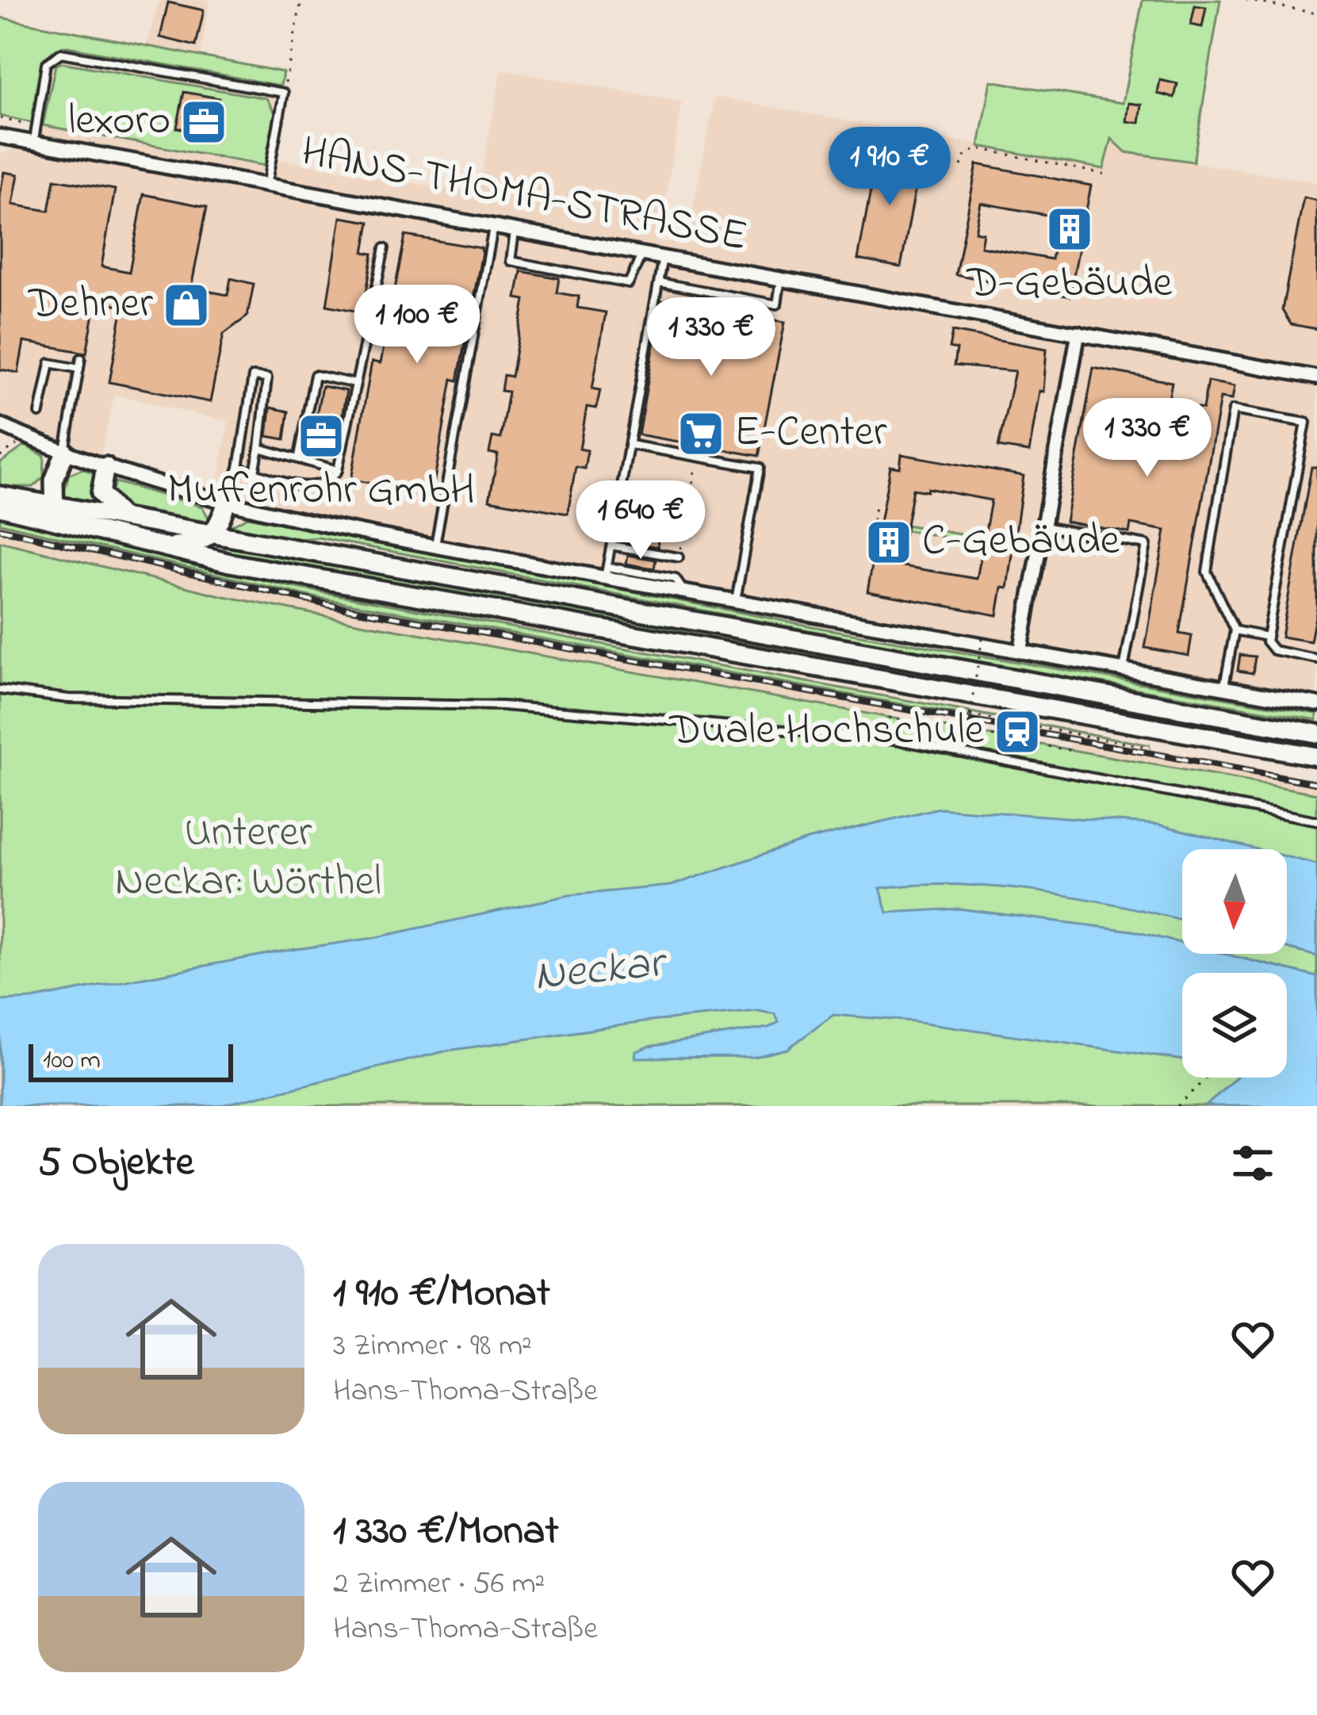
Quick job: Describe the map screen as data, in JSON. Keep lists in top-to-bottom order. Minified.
{"streets":{"street":["HANS-THOMA-STRASSE"]},"water":["Neckar"],"parks":["Unterer Neckar: Wörthel"],"places":{"office":["lexoro","Muffenrohr GmbH"],"building":["D-Gebäude","C-Gebäude"],"shop":["Dehner"],"supermarket":["E-Center"],"station":["Duale Hochschule"]},"scale_bar":"100 m","north":"bottom","page":{"price":["1 910 €","1 100 €","1 330 €","1 330 €","1 640 €"],"scale":"100 m","heading":"5 Objekte","list":[{"name":"1 910 €/Monat","note":"3 Zimmer · 98 m² · Hans-Thoma-Straße"},{"name":"1 330 €/Monat","note":"2 Zimmer · 56 m² · Hans-Thoma-Straße"}]}}
